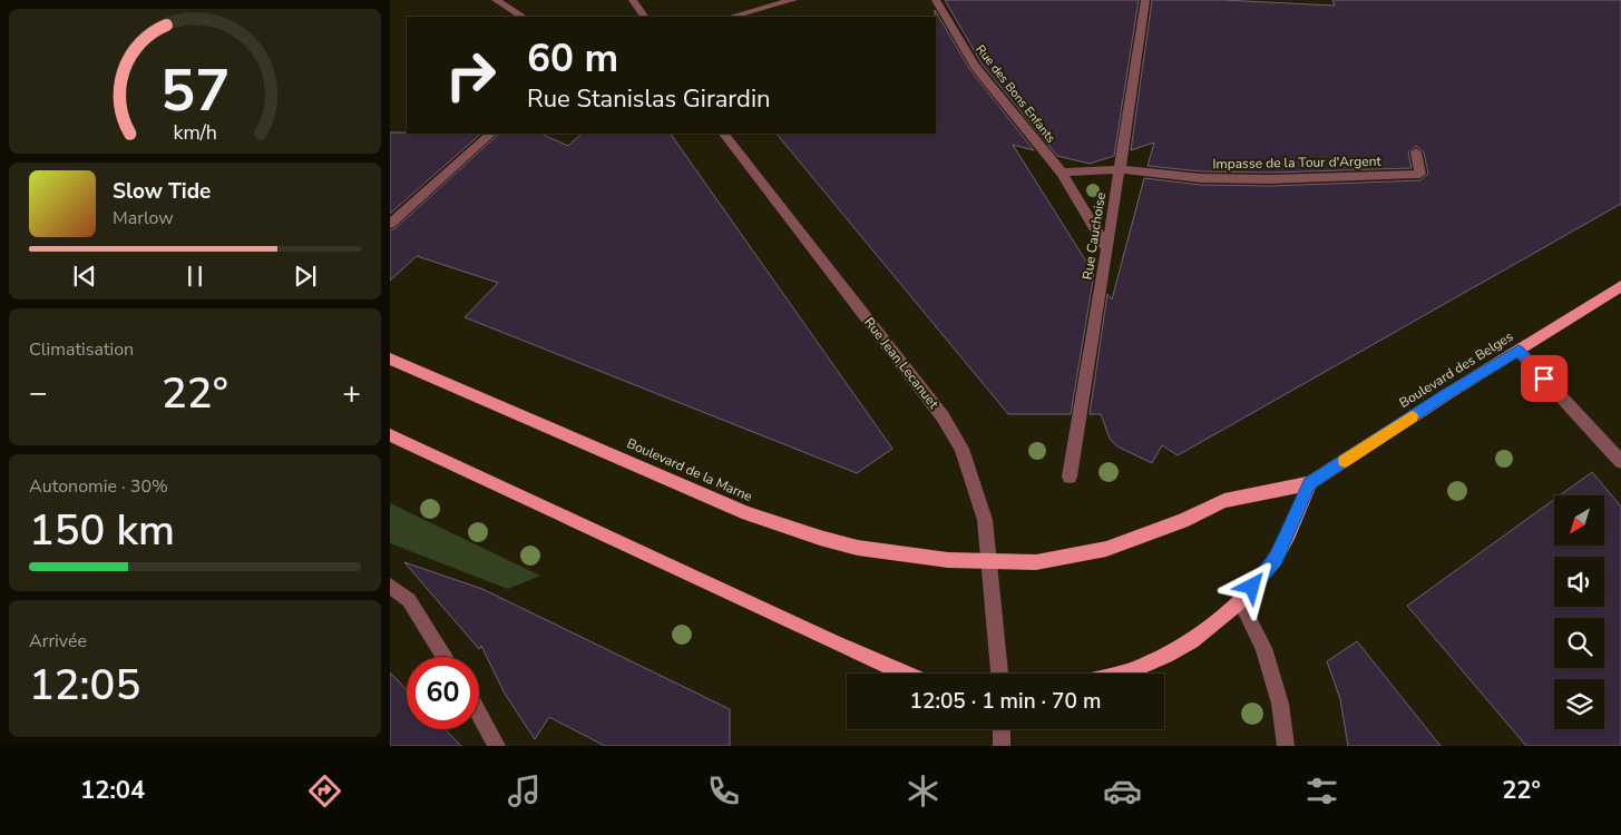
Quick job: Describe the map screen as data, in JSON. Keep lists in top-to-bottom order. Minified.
{"streets":{"main road":["Boulevard des Belges","Boulevard de la Marne"],"street":["Rue des Bons Enfants","Impasse de la Tour d'Argent","Rue Cauchoise","Rue Jean Lecanuet"]},"crossings":[["Rue des Bons Enfants","Rue Cauchoise"],["Impasse de la Tour d'Argent","Rue Cauchoise"],["Rue Jean Lecanuet","Boulevard des Belges"],["Rue Jean Lecanuet","Boulevard de la Marne"],["Boulevard des Belges","Boulevard de la Marne"]],"north":"bottom left","page":{"turn":["60 m","Rue Stanislas Girardin"],"song":["Slow Tide","Marlow"],"tile":["Climatisation",["Autonomie · 30%","150 km"],["Arrivée","12:05"]],"heat":["−","22°","+"],"limit":"60","trip":"12:05 · 1 min · 70 m","tabs":["12:04","22°"],"gauge":["57","km/h"]}}
